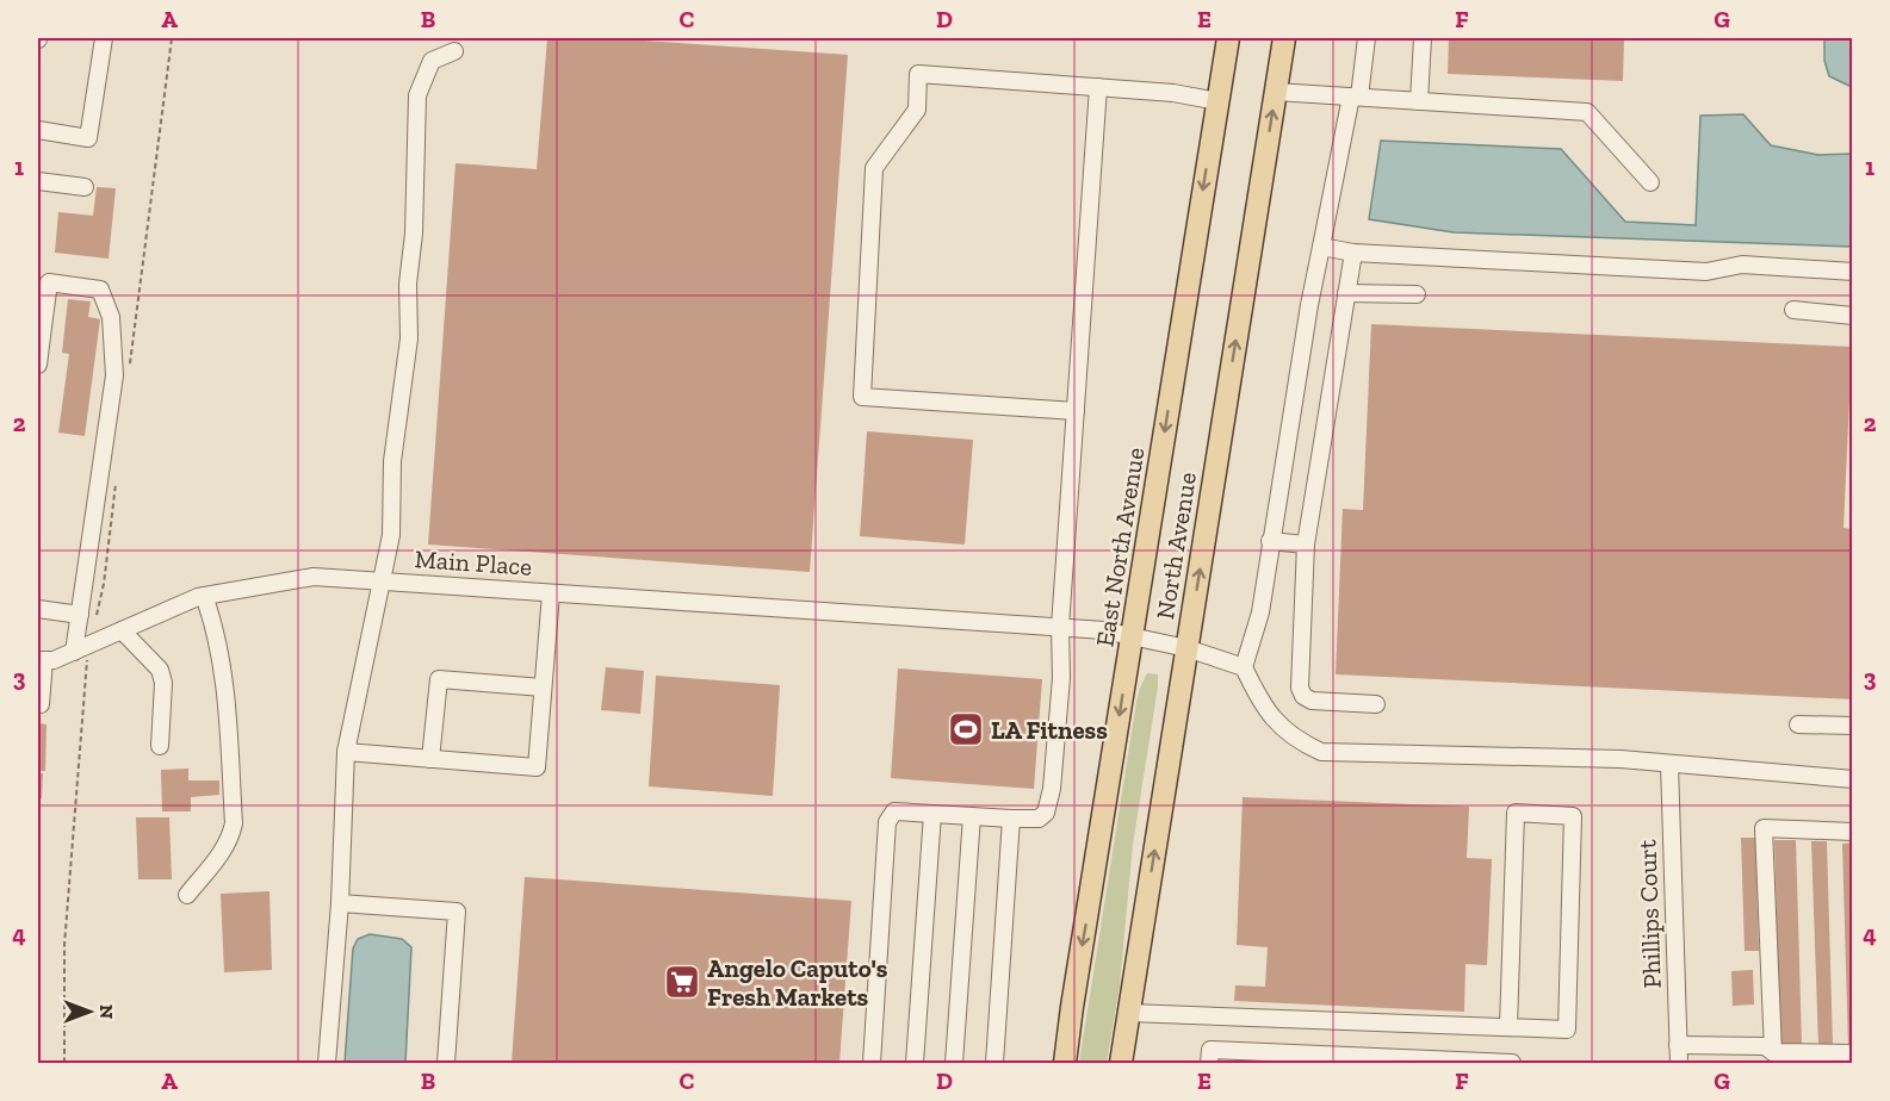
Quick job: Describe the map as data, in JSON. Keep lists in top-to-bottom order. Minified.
{"streets":{"main road":["North Avenue","East North Avenue"],"street":["Main Place","Phillips Court"]},"crossings":[["North Avenue","Main Place"],["East North Avenue","Main Place"]],"one_way":["North Avenue","East North Avenue"],"places":{"sports":["LA Fitness"],"supermarket":["Angelo Caputo's Fresh Markets"]},"north":"right","grid":{"columns":["A","B","C","D","E","F","G"],"rows":["1","2","3","4"]}}
